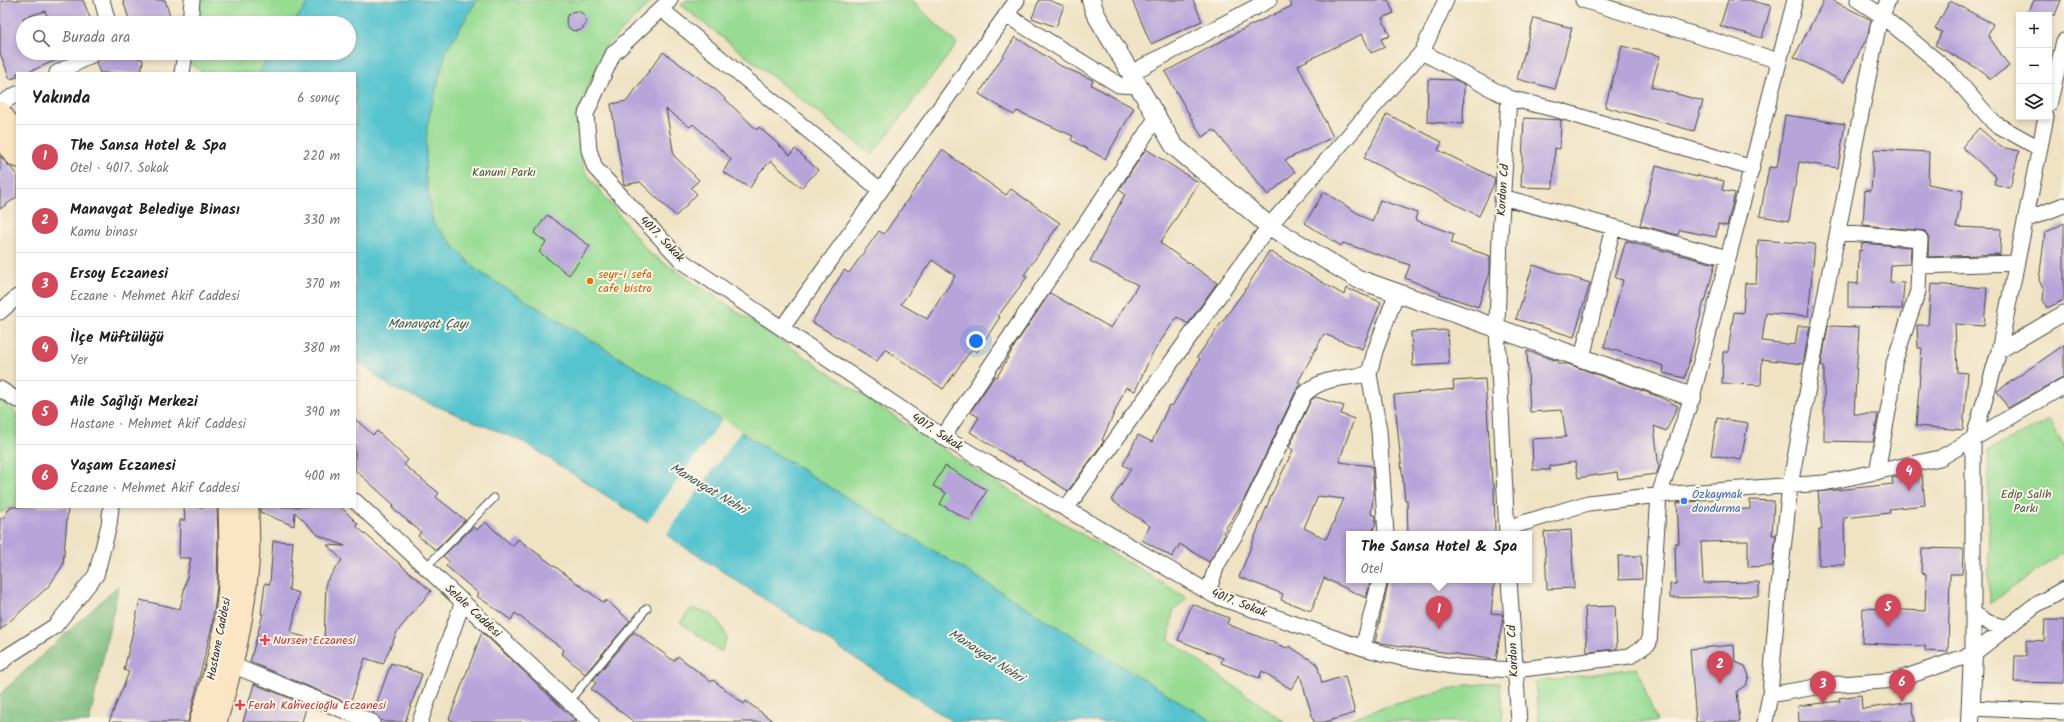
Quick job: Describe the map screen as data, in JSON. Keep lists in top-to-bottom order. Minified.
{"streets":{"main road":["Hastane Caddesi"],"street":["Kordon Cd","4017. Sokak","Selale Caddesi"]},"crossings":[["Kordon Cd","4017. Sokak"]],"water":["Manavgat Çayı","Manavgat Nehri"],"parks":["Kanuni Parkı","Edip Salih Parkı"],"places":{"other":["seyr-i sefa cafe bistro","Özkaymak dondurma"],"health":["Nursen Eczanesi","Ferah Kahvecioğlu Eczanesi"]},"page":{"map_buttons":["+","−"],"search":"Burada ara","heading":["Yakında","6 sonuç"],"list":[{"mark":"1","name":"The Sansa Hotel & Spa","note":"Otel · 4017. Sokak","value":"220 m"},{"mark":"2","name":"Manavgat Belediye Binası","note":"Kamu binası","value":"330 m"},{"mark":"3","name":"Ersoy Eczanesi","note":"Eczane · Mehmet Akif Caddesi","value":"370 m"},{"mark":"4","name":"İlçe Müftülüğü","note":"Yer","value":"380 m"},{"mark":"5","name":"Aile Sağlığı Merkezi","note":"Hastane · Mehmet Akif Caddesi","value":"390 m"},{"mark":"6","name":"Yaşam Eczanesi","note":"Eczane · Mehmet Akif Caddesi","value":"400 m"}],"pins":["4","5","1","2","6","3"],"popup":["The Sansa Hotel & Spa","Otel"]}}
